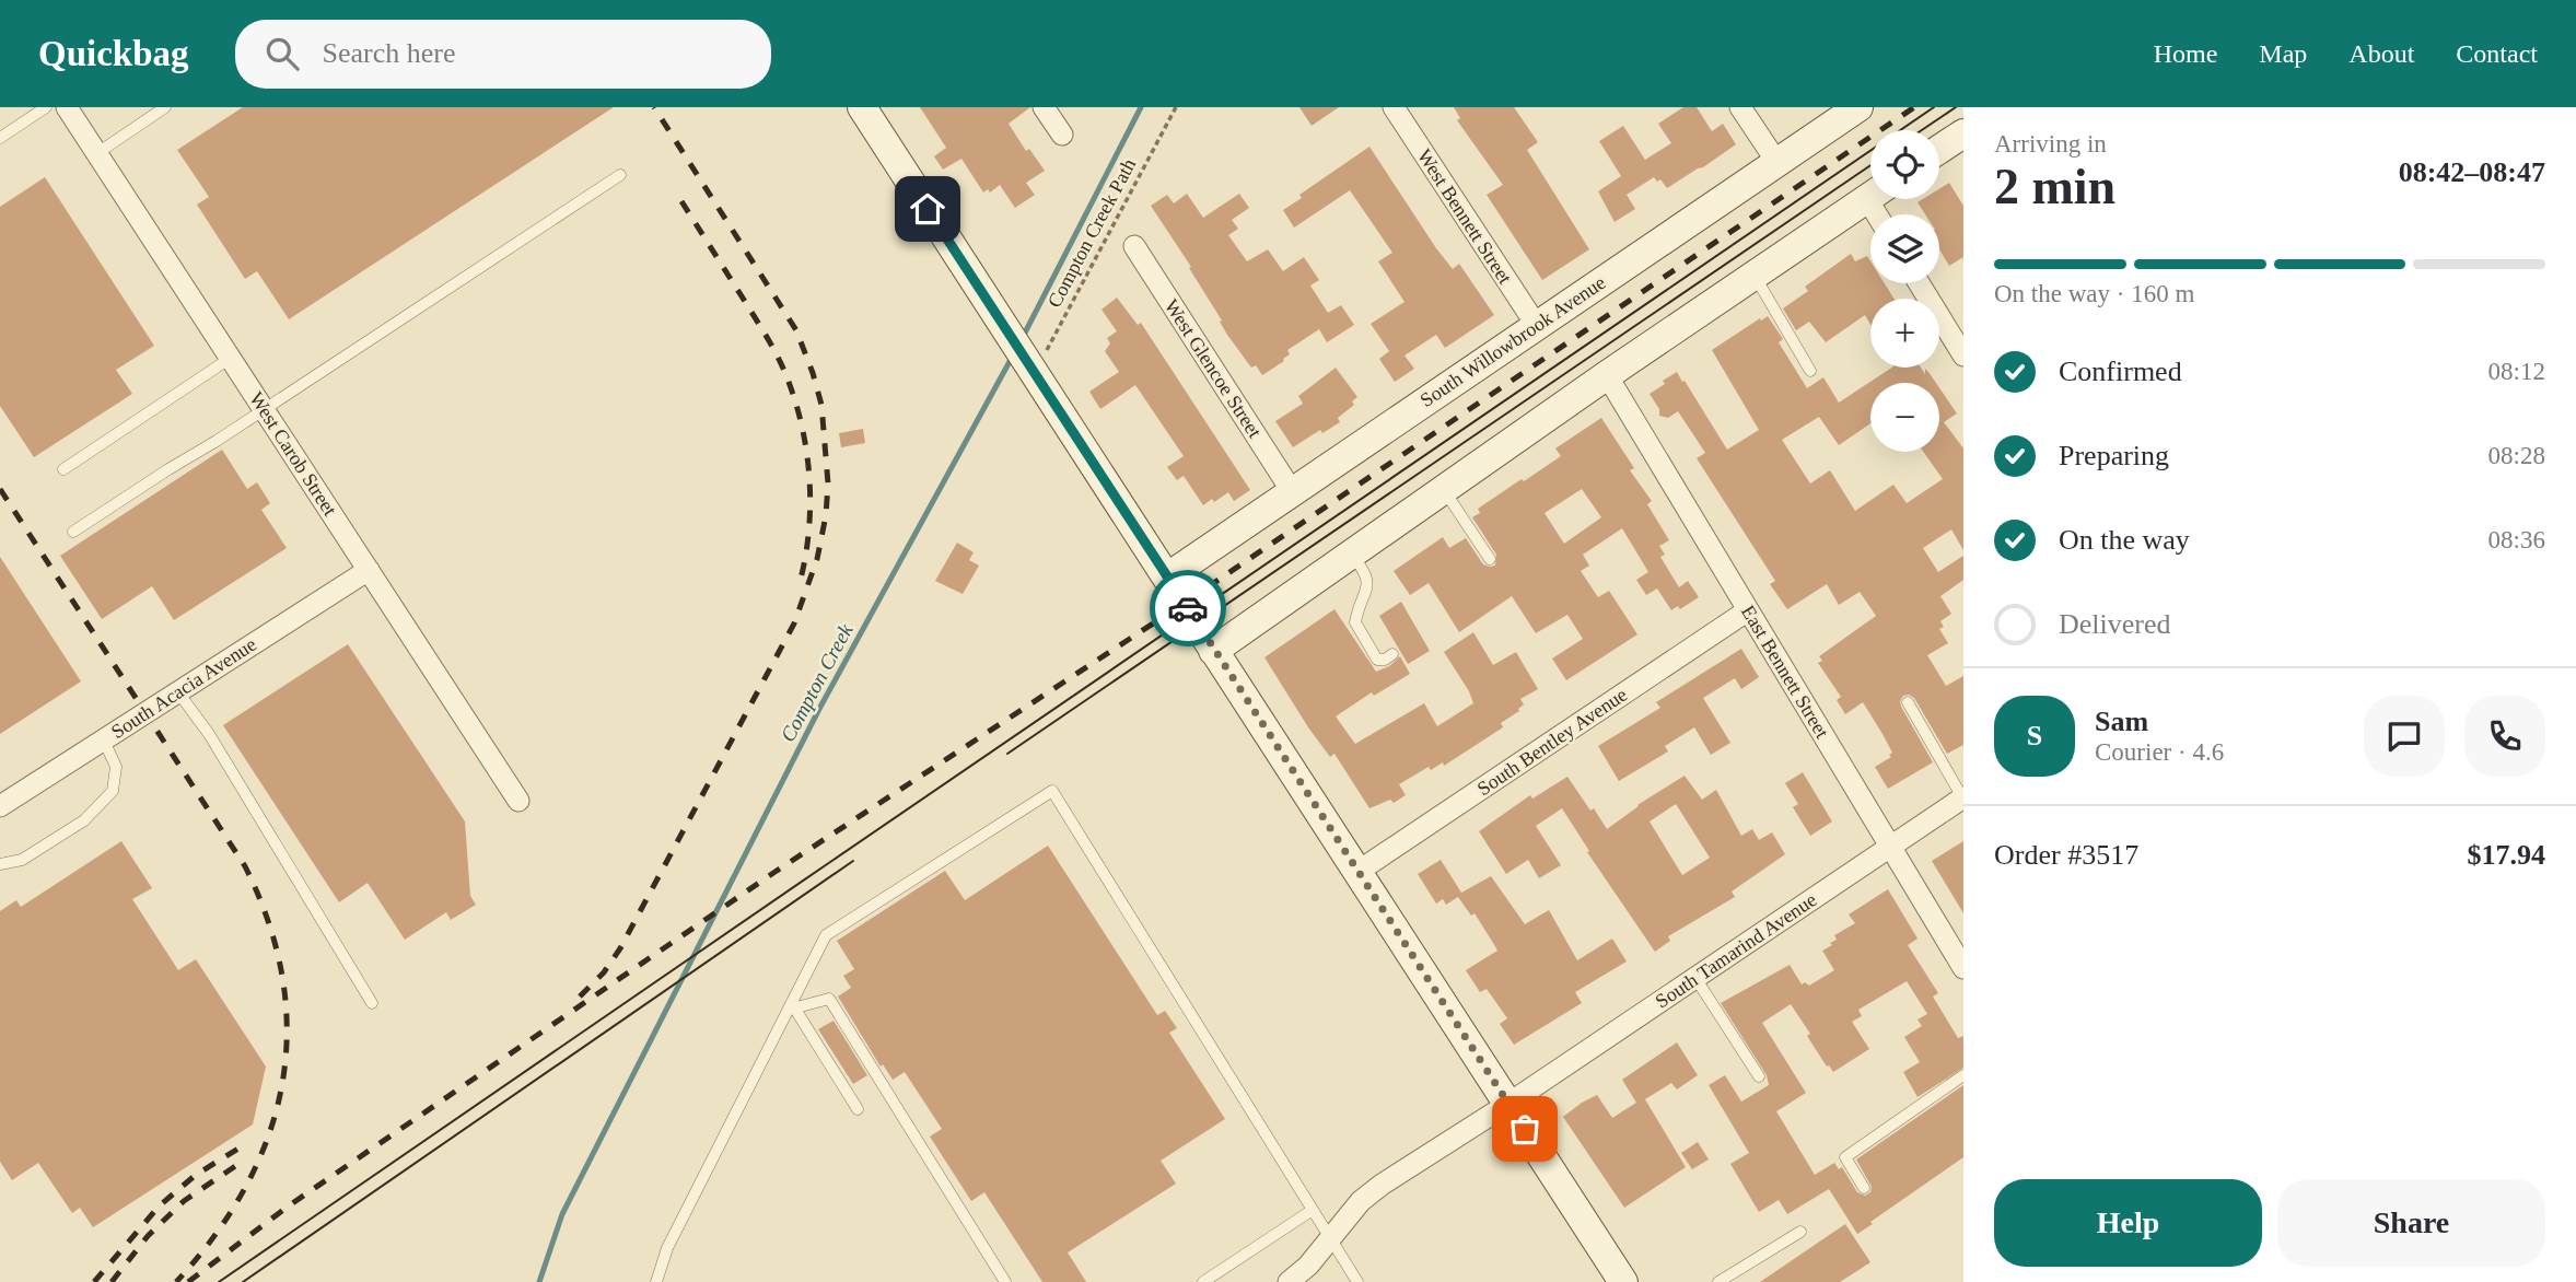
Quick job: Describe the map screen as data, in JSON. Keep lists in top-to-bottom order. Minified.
{"streets":{"street":["West Bennett Street","South Willowbrook Avenue","West Glencoe Street","West Carob Street","East Bennett Street","South Acacia Avenue","South Bentley Avenue","South Tamarind Avenue"],"path":["Compton Creek Path"]},"crossings":[["West Bennett Street","South Willowbrook Avenue"],["South Willowbrook Avenue","West Glencoe Street"],["West Carob Street","South Acacia Avenue"],["East Bennett Street","South Bentley Avenue"],["East Bennett Street","South Tamarind Avenue"]],"water":["Compton Creek"],"page":{"header":"Quickbag","search":"Search here","nav":["Home","Map","About","Contact"],"heading":["2 min","Arriving in","08:42–08:47"],"panel":["Sam","Courier · 4.6","Order #3517","$17.94"],"map_buttons":["+","−"],"bar":"On the way · 160 m","list":[["Confirmed","08:12"],["Preparing","08:28"],["On the way","08:36"],"Delivered"],"round":"S","buttons":["Help","Share"]}}
